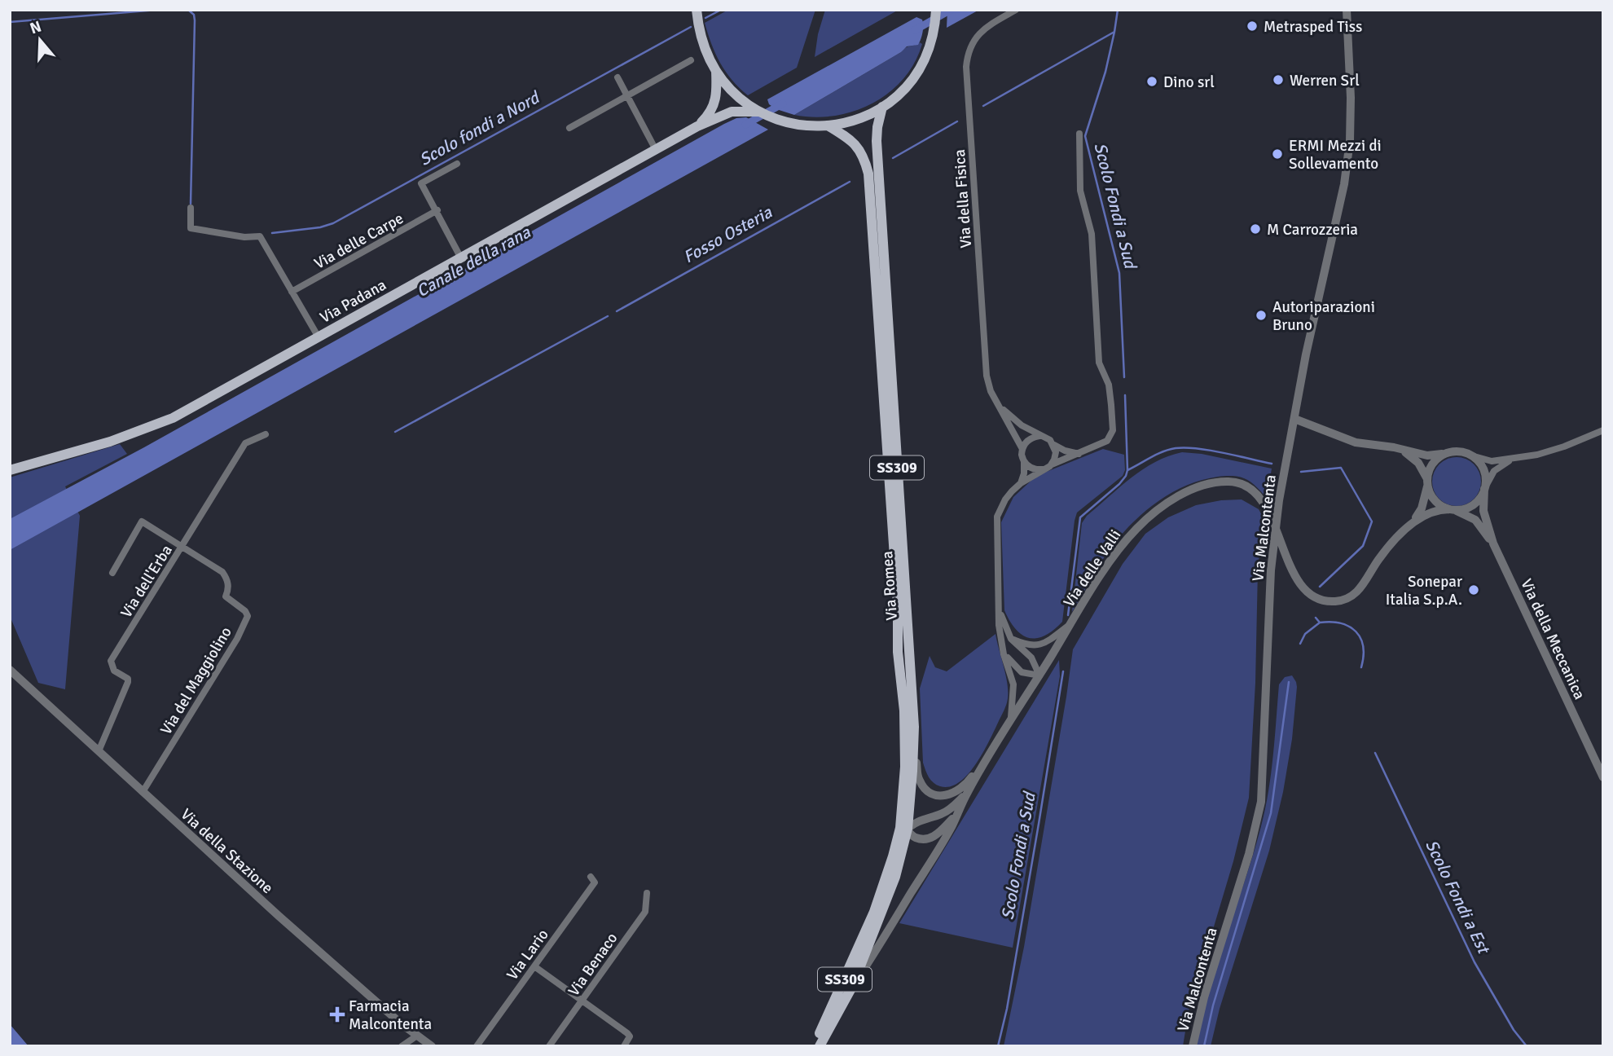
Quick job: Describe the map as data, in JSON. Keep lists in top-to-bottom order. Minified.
{"streets":{"main road":["Via Padana","SS309","Via Romea"],"street":["Via della Fisica","Via delle Carpe","Via Malcontenta","Via delle Valli","Via dell'Erba","Via della Meccanica","Via del Maggiolino","Via della Stazione","Via Lario","Via Benaco"]},"crossings":[["Via Padana","SS309"],["SS309","Via Romea"],["Via delle Valli","Via Romea"],["Via delle Valli","Via della Meccanica"],["Via dell'Erba","Via del Maggiolino"],["Via dell'Erba","Via della Stazione"],["Via del Maggiolino","Via della Stazione"]],"water":["Scolo fondi a Nord","Scolo Fondi a Sud","Fosso Osteria","Canale della rana","Scolo Fondi a Est"],"places":{"other":["Metrasped Tiss","Werren Srl","Dino srl","ERMI Mezzi di Sollevamento","M Carrozzeria","Autoriparazioni Bruno","Sonepar Italia S.p.A."],"health":["Farmacia Malcontenta"]},"north":"top"}
